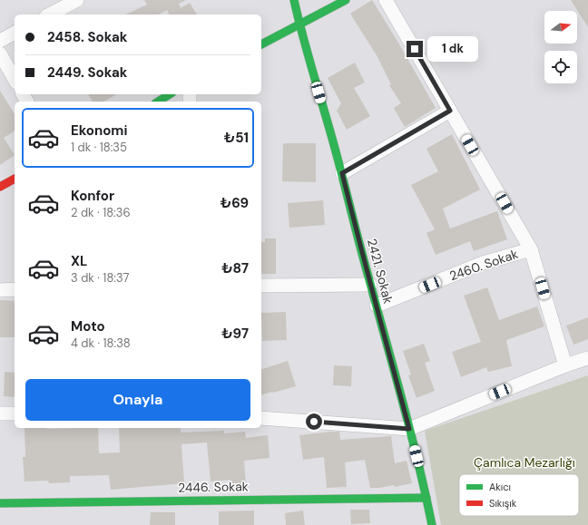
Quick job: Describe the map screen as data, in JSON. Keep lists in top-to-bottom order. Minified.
{"streets":{"street":["2460. Sokak","2421. Sokak","2446. Sokak"]},"crossings":[["2460. Sokak","2421. Sokak"],["2421. Sokak","2446. Sokak"]],"parks":["Çamlıca Mezarlığı"],"legend":["Akıcı","Sıkışık"],"north":"right","page":{"banner":["2458. Sokak","2449. Sokak"],"bubble":"1 dk","list":[{"name":"Ekonomi","note":"1 dk · 18:35","value":"₺51"},{"name":"Konfor","note":"2 dk · 18:36","value":"₺69"},{"name":"XL","note":"3 dk · 18:37","value":"₺87"},{"name":"Moto","note":"4 dk · 18:38","value":"₺97"}],"buttons":"Onayla"}}
